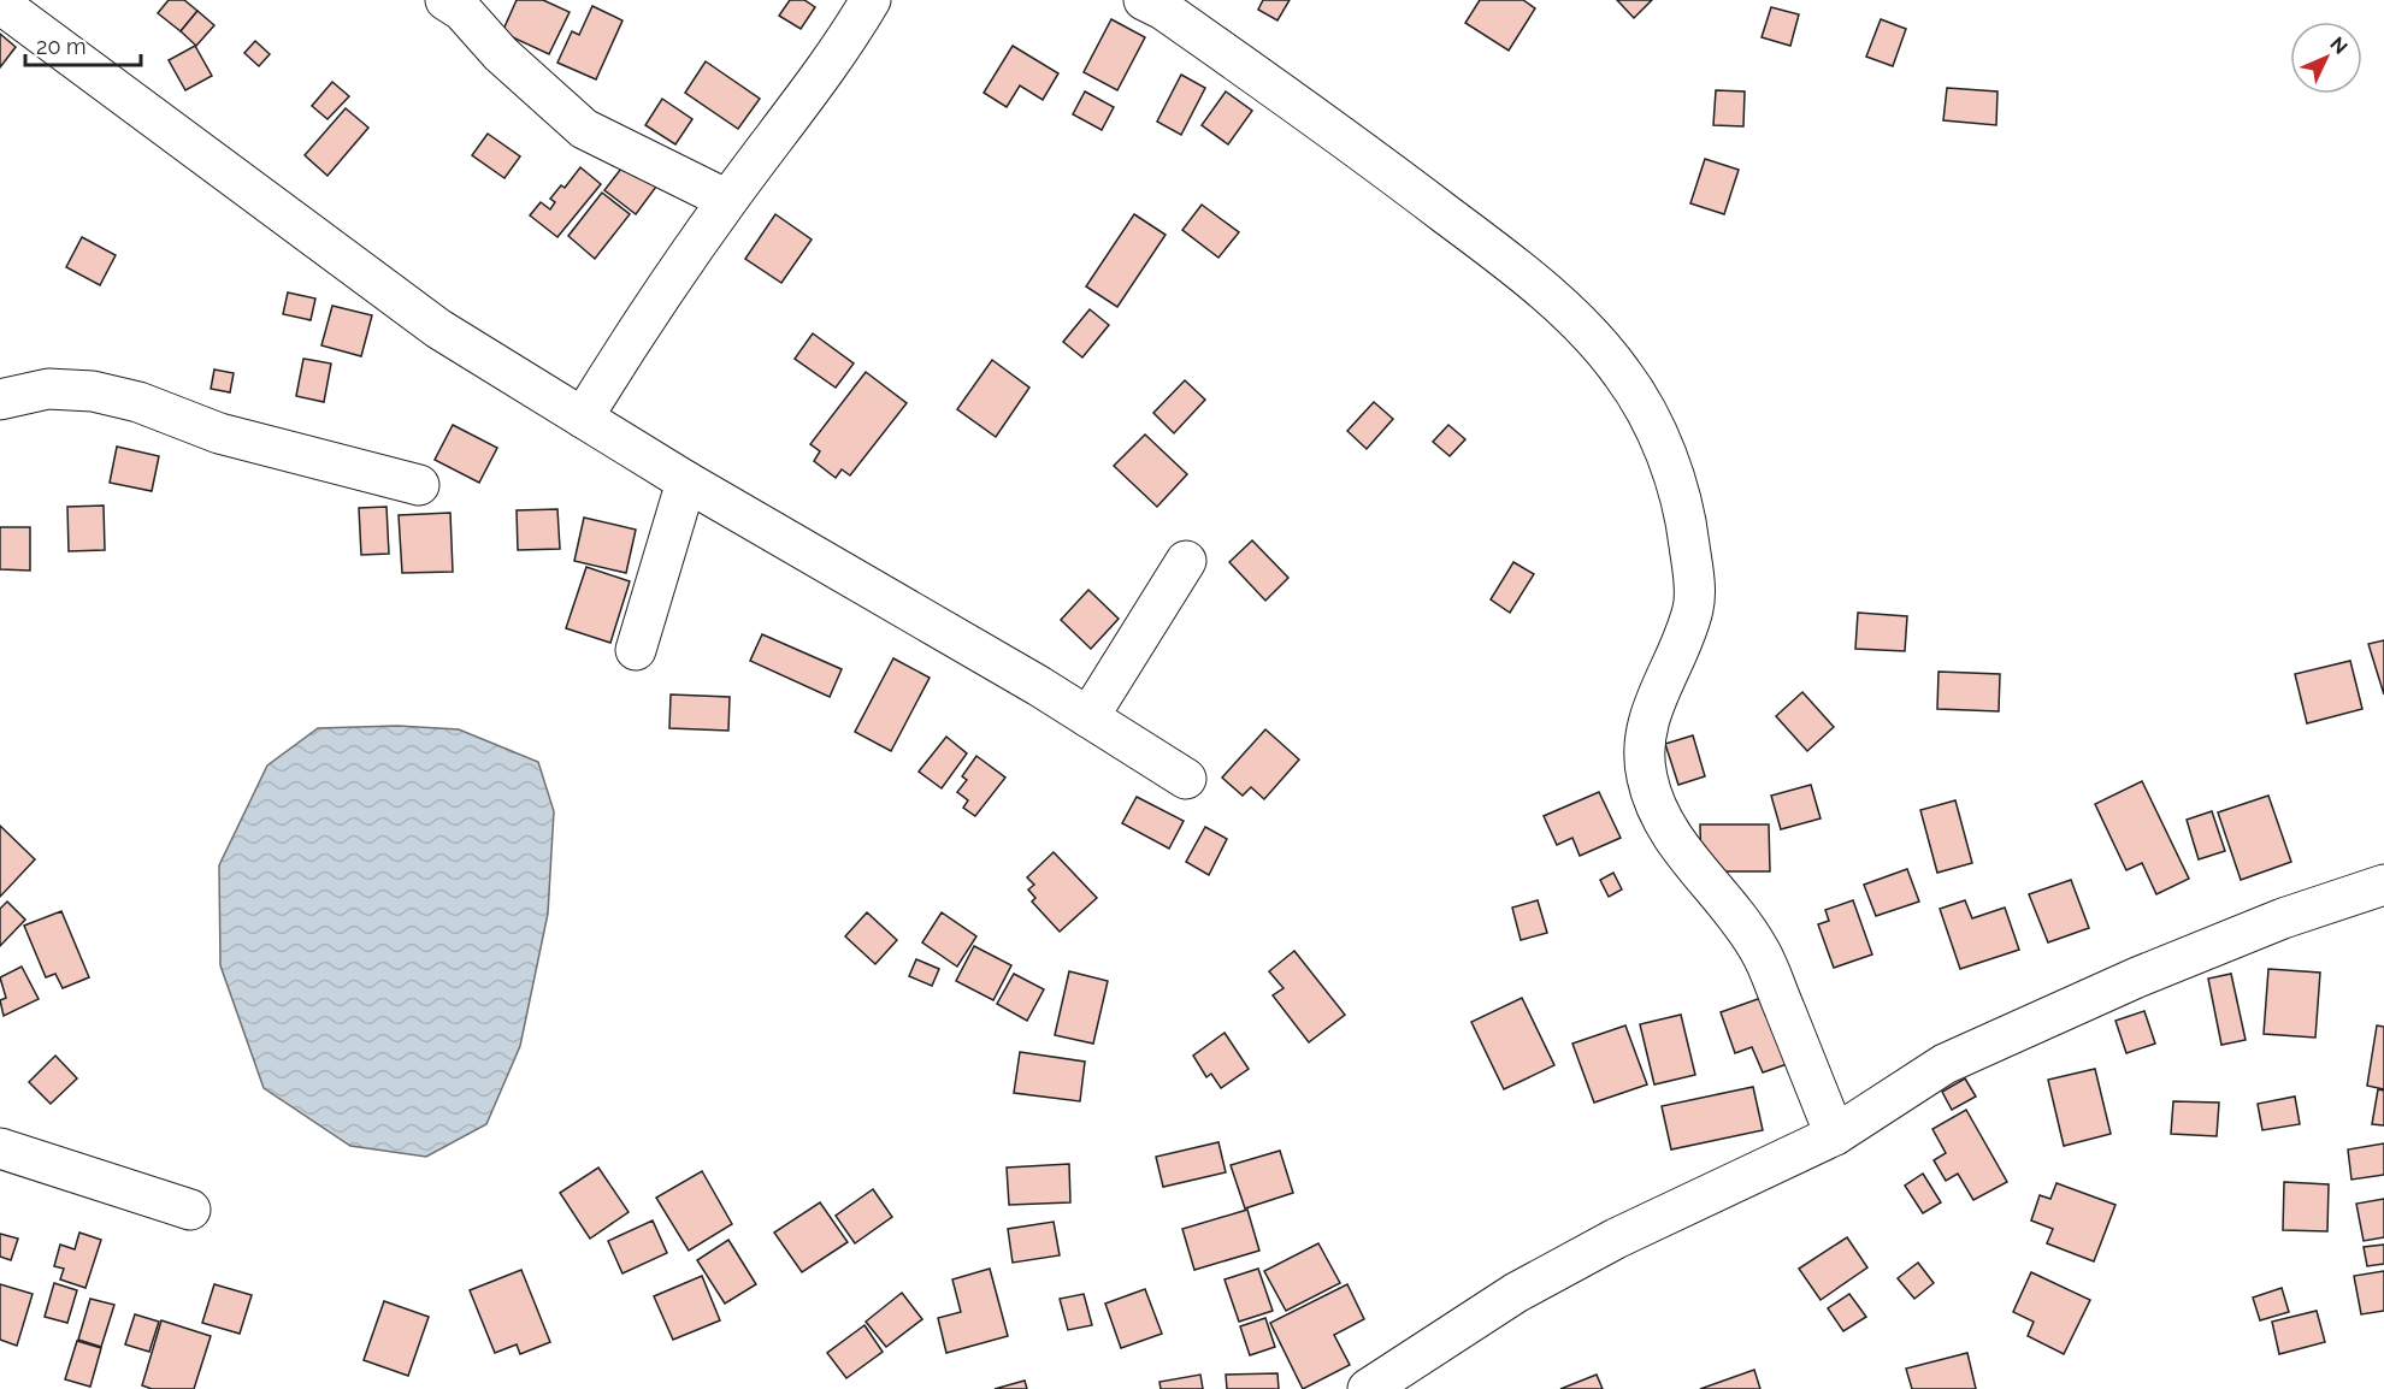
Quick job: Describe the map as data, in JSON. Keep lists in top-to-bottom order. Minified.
{"scale_bar":"20 m","north":"top right"}
